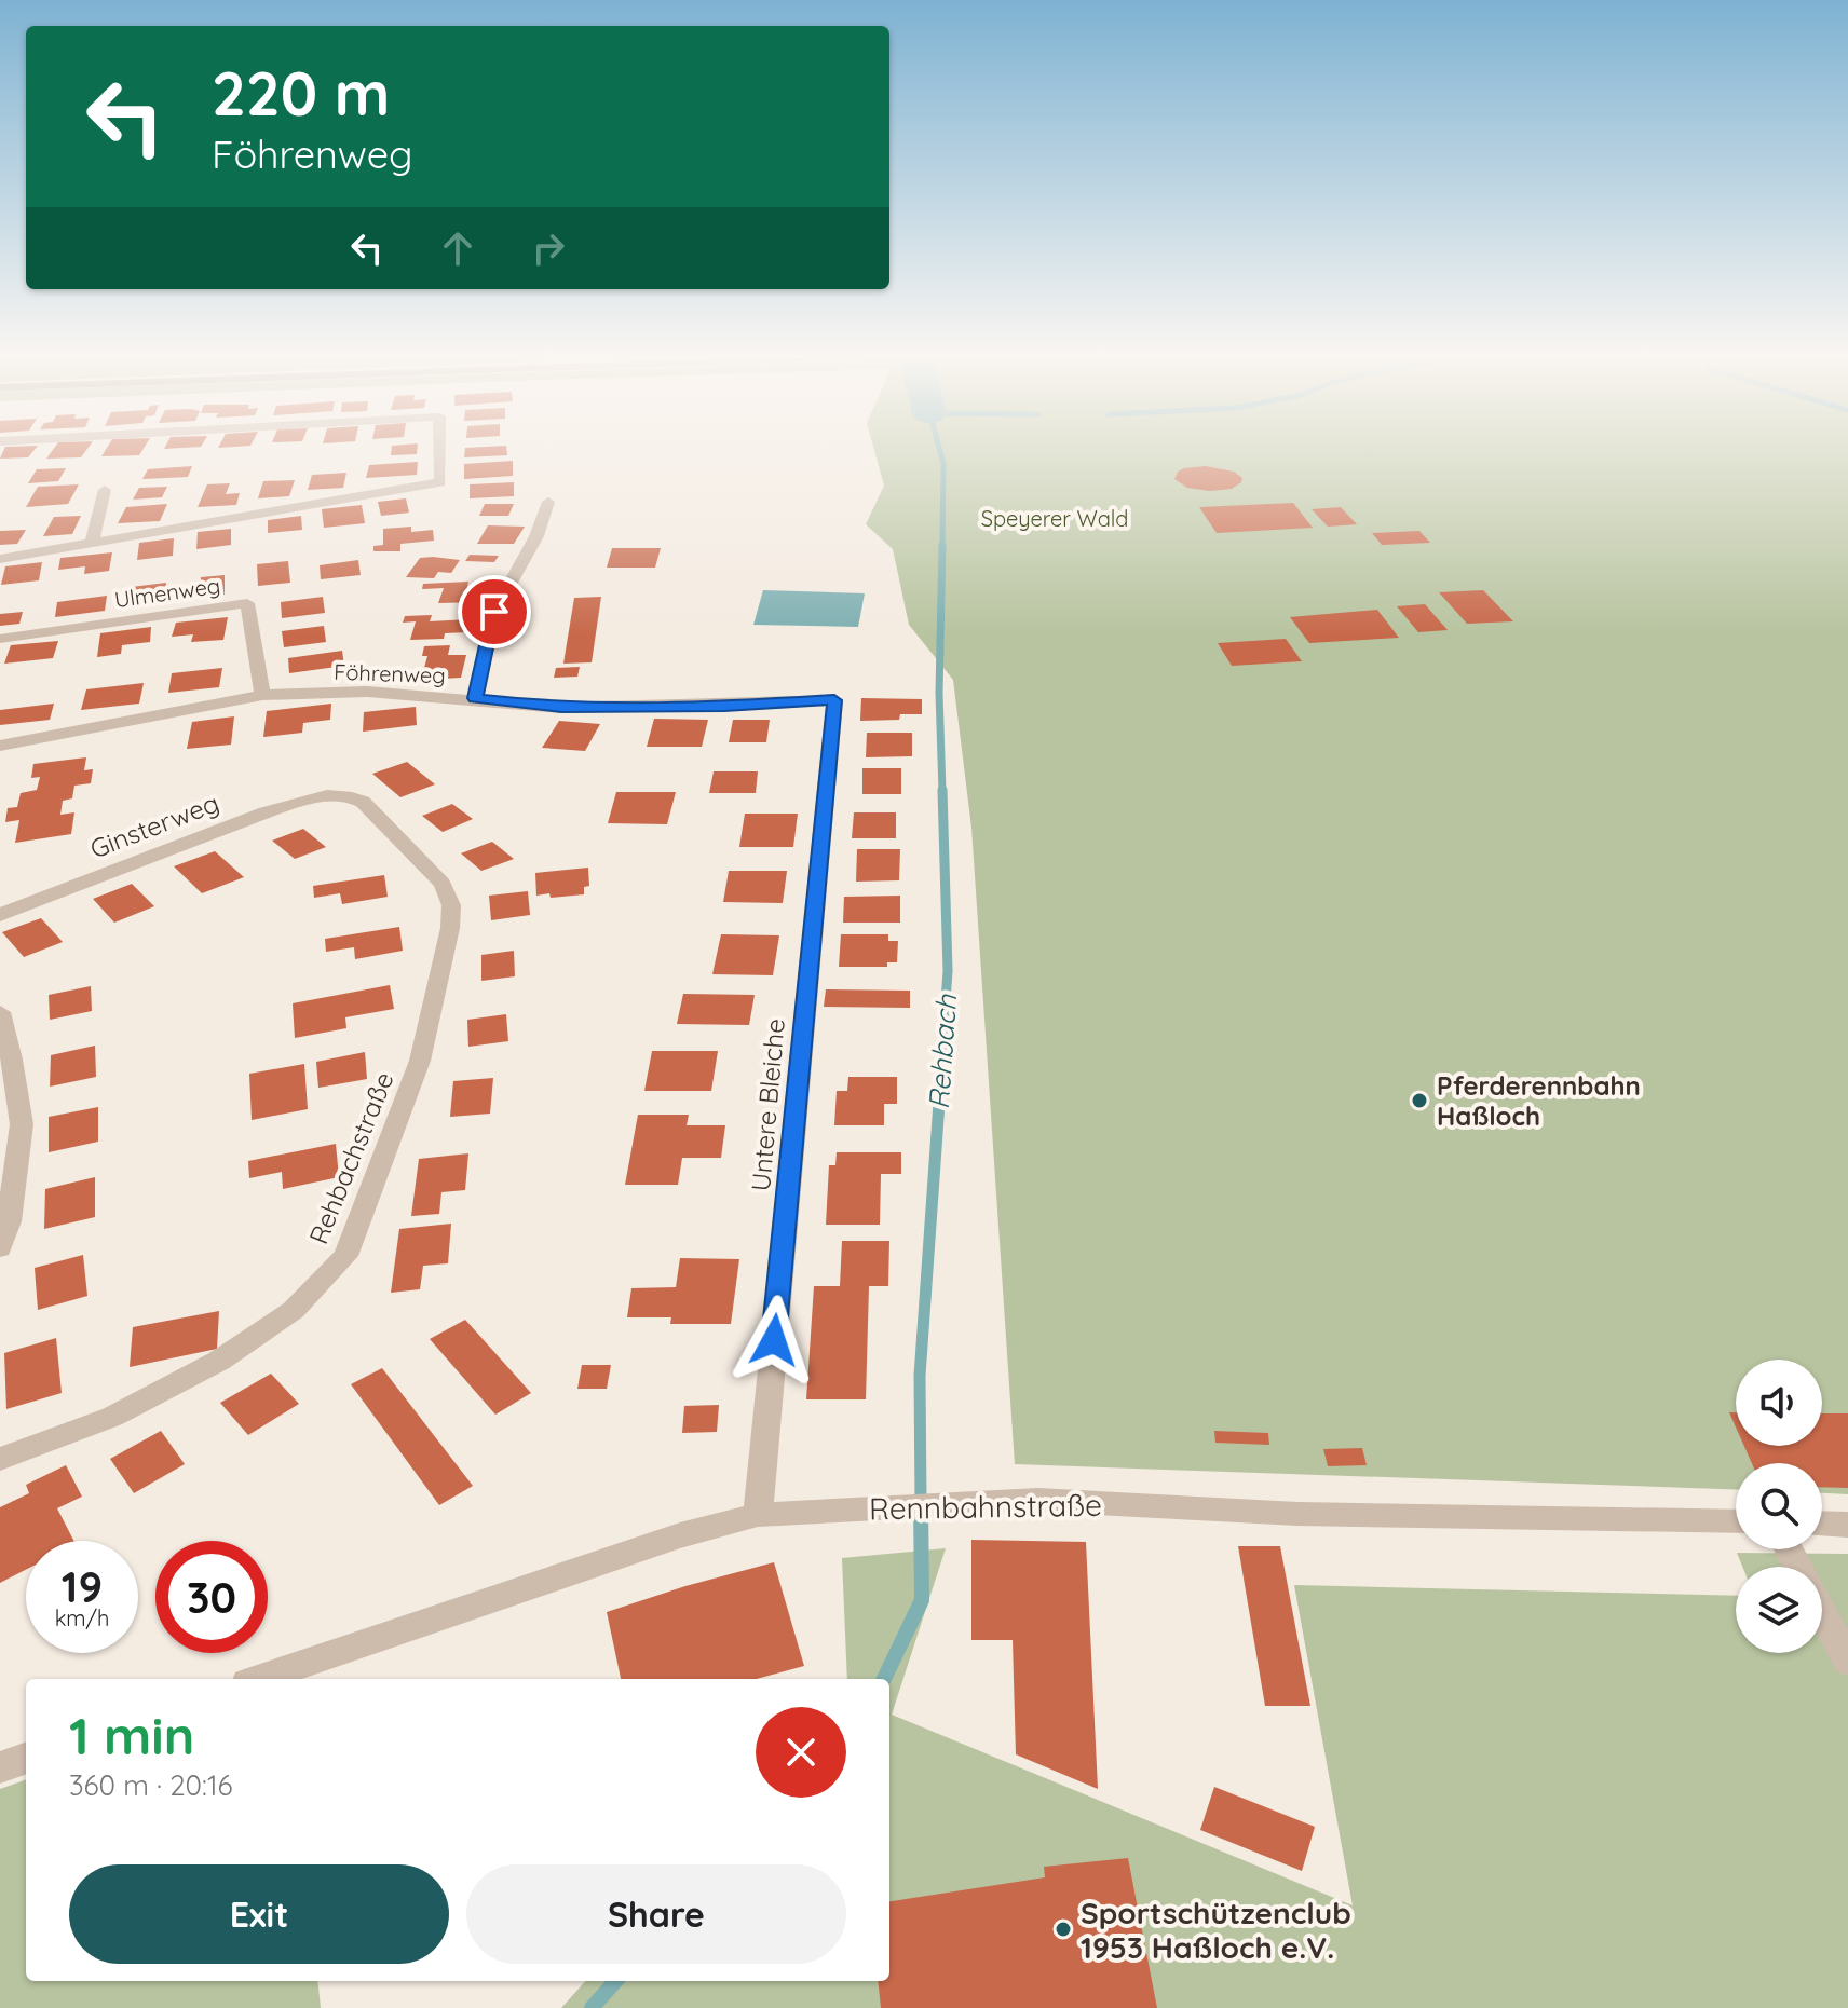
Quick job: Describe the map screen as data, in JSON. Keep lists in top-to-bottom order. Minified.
{"streets":{"street":["Ulmenweg","Föhrenweg","Ginsterweg","Untere Bleiche","Rehbachstraße","Rennbahnstraße"]},"crossings":[["Ulmenweg","Föhrenweg"],["Föhrenweg","Untere Bleiche"],["Ginsterweg","Rehbachstraße"],["Untere Bleiche","Rennbahnstraße"]],"water":["Rehbach"],"parks":["Speyerer Wald"],"places":["Pferderennbahn Haßloch","Sportschützenclub 1953 Haßloch e.V."],"page":{"turn":["220 m","Föhrenweg"],"speed":"19 km/h","limit":"30","heading":["1 min","360 m · 20:16"],"buttons":["Exit","Share"]}}
